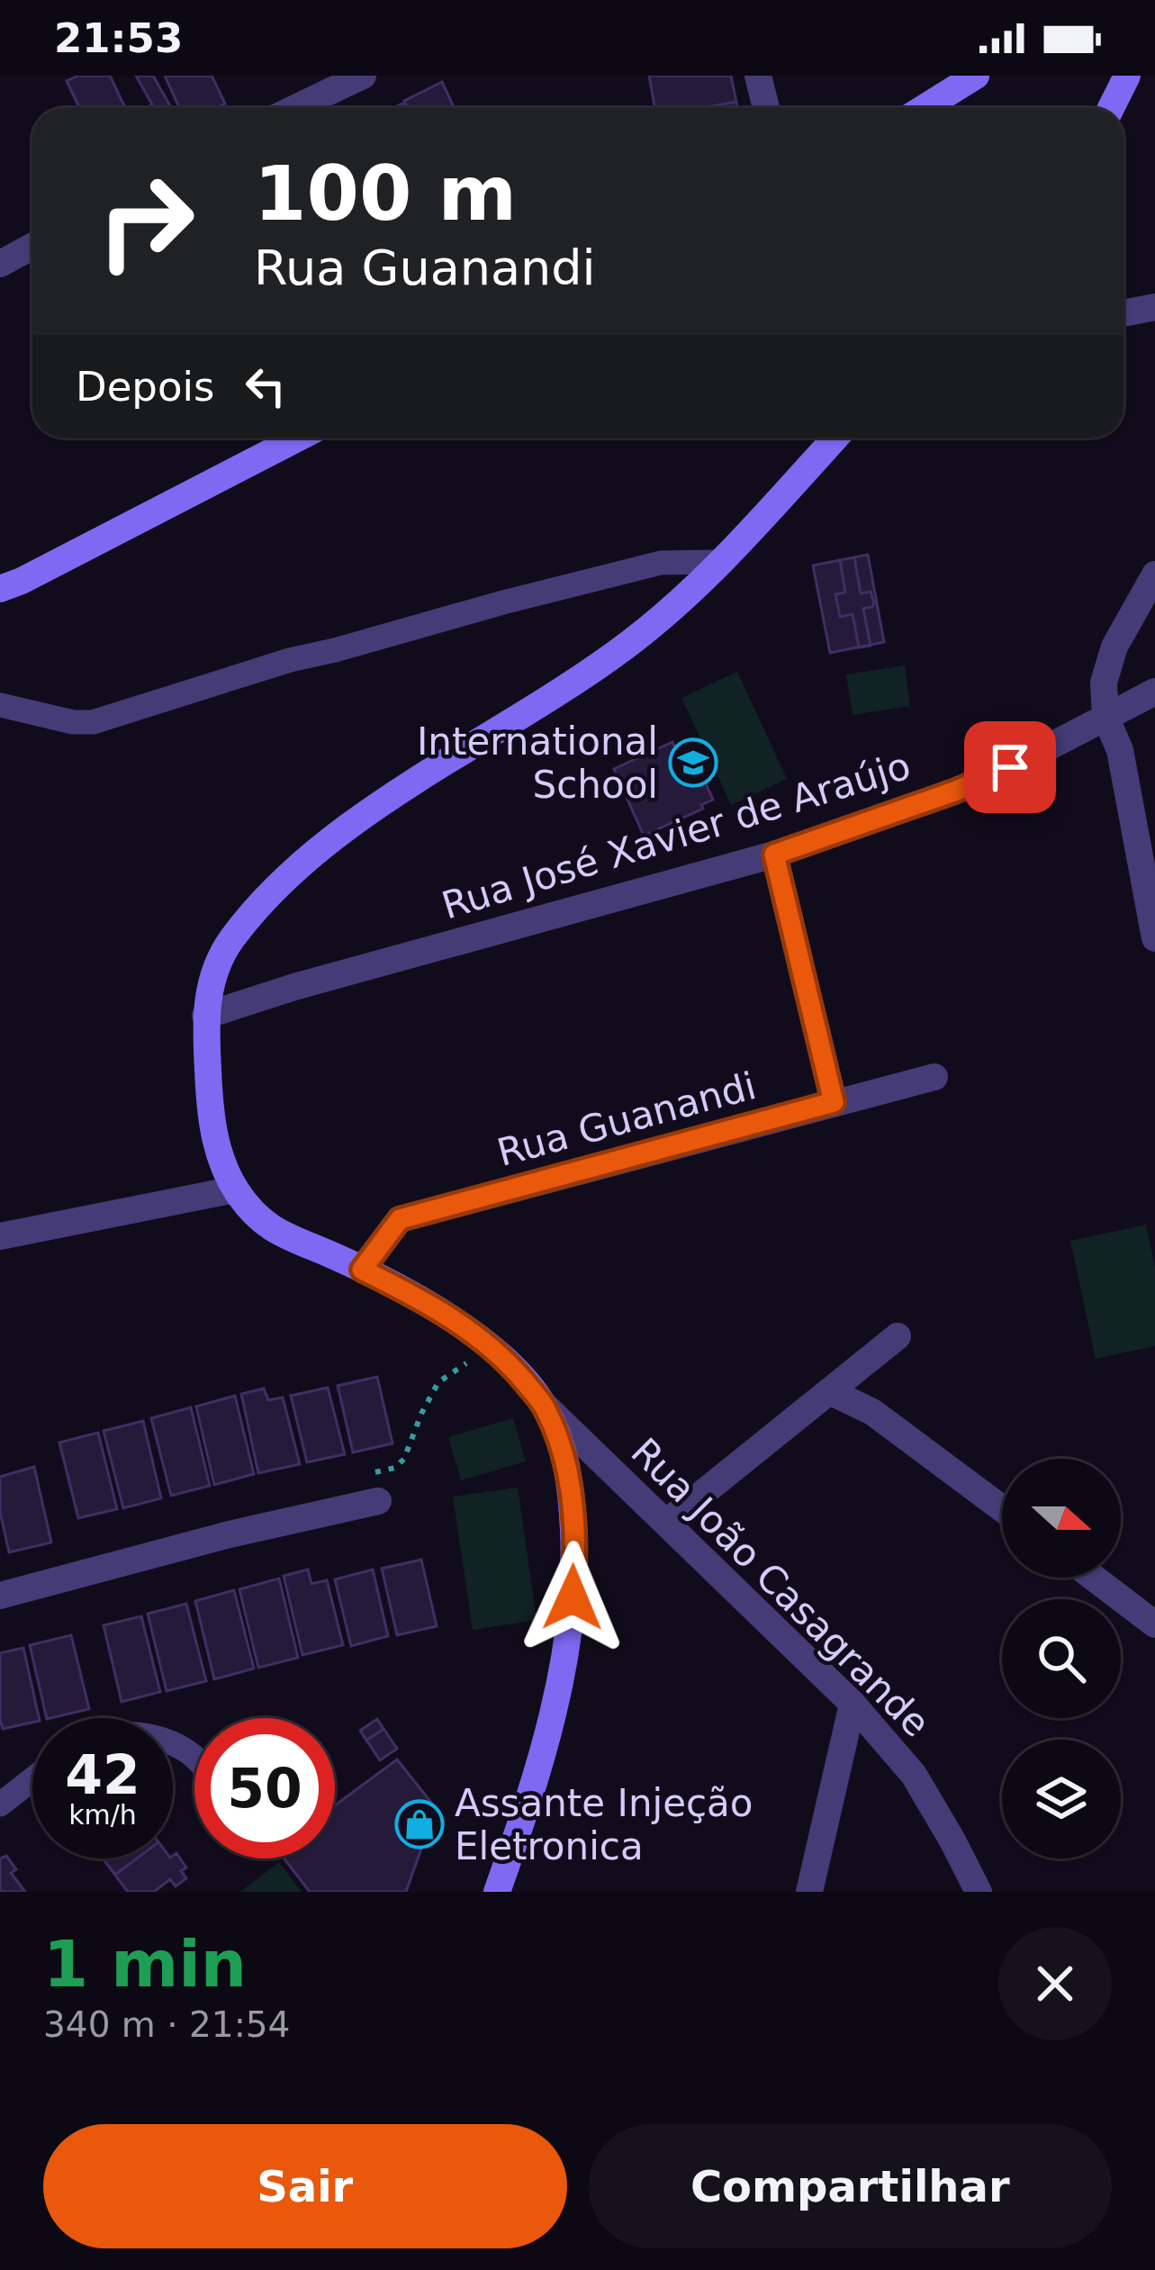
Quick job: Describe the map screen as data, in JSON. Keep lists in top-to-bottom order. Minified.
{"streets":{"street":["Rua José Xavier de Araújo","Rua Guanandi","Rua João Casagrande"]},"places":{"school or university":["International School"],"shop":["Assante Injeção Eletronica"]},"north":"right","page":{"status":"21:53","turn":["100 m","Rua Guanandi"],"then":"Depois","speed":"42 km/h","limit":"50","heading":["1 min","340 m · 21:54"],"buttons":["Sair","Compartilhar"]}}
